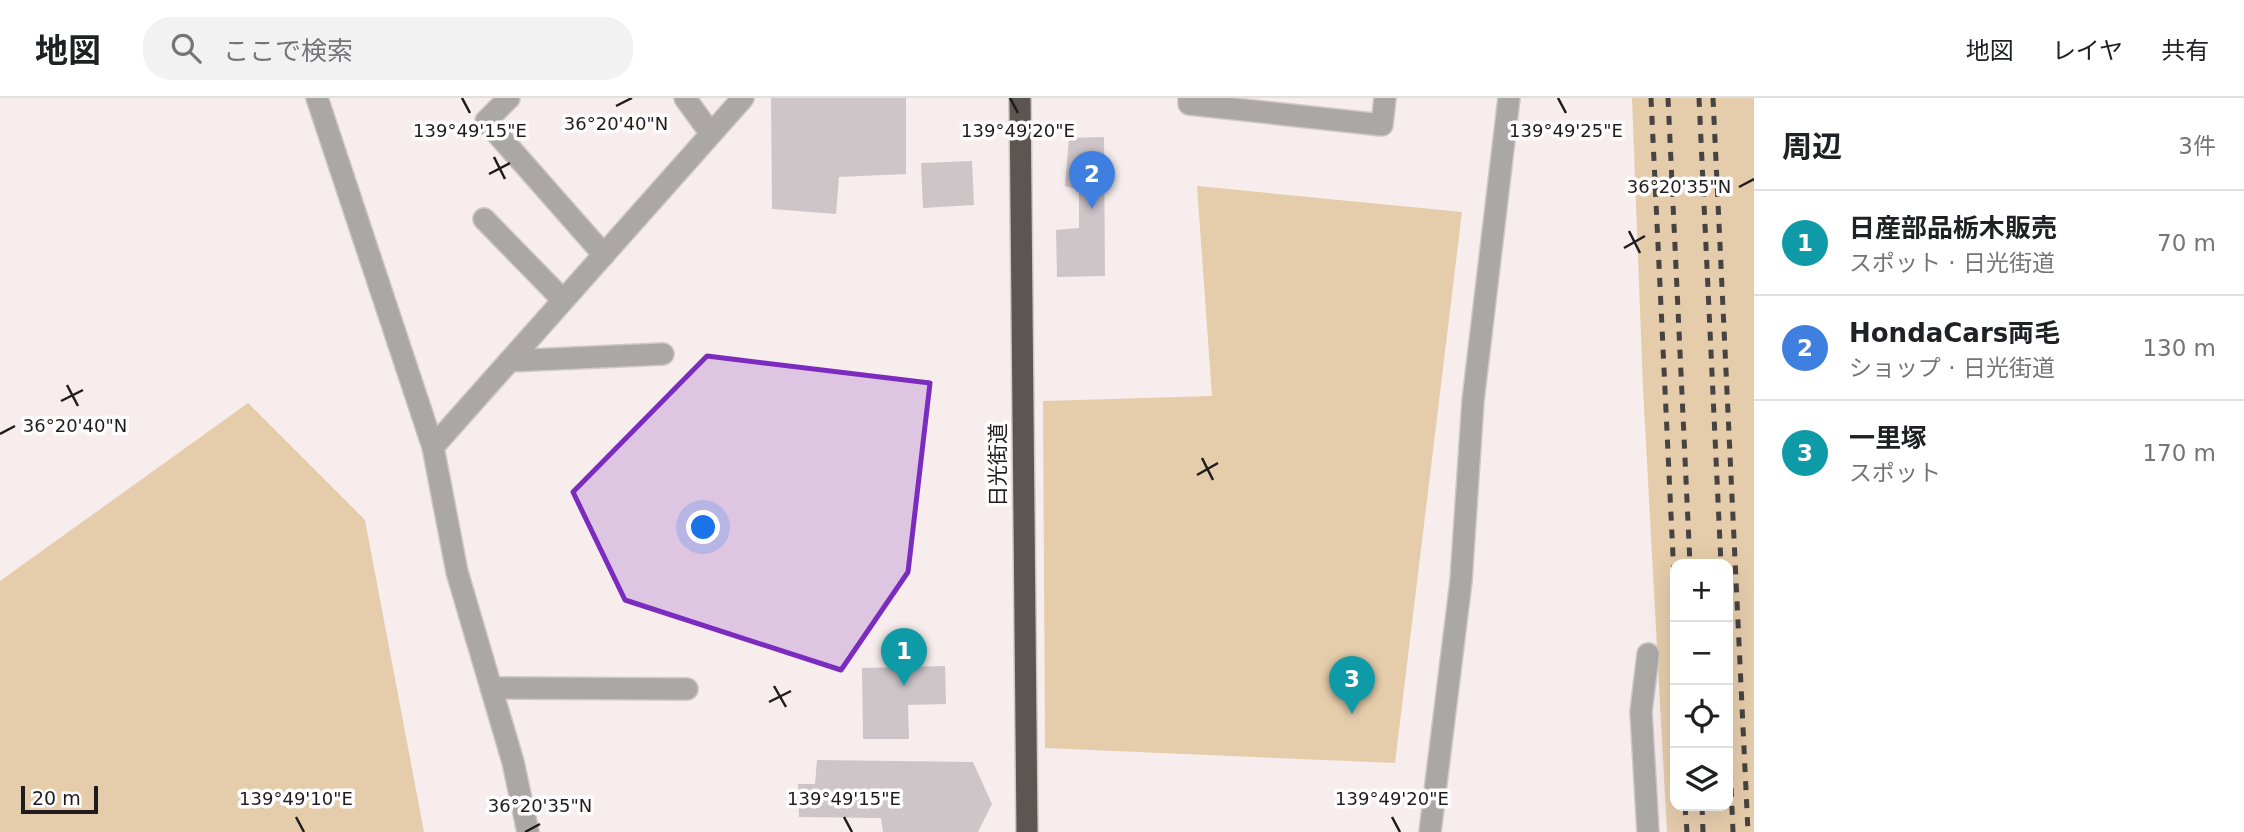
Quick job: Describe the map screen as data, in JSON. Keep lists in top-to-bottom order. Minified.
{"streets":{"highway":["日光街道"]},"scale_bar":"20 m","page":{"header":"地図","search":"ここで検索","nav":["地図","レイヤ","共有"],"heading":["周辺","3件"],"pins":["2","1","3"],"list":[{"mark":"1","name":"日産部品栃木販売","note":"スポット · 日光街道","value":"70 m"},{"mark":"2","name":"HondaCars両毛","note":"ショップ · 日光街道","value":"130 m"},{"mark":"3","name":"一里塚","note":"スポット","value":"170 m"}],"map_buttons":["+","−"],"scale":"20 m"},"coordinates":["36°20'40\"N","139°49'15\"E","139°49'20\"E","139°49'25\"E","36°20'35\"N","139°49'10\"E"]}
